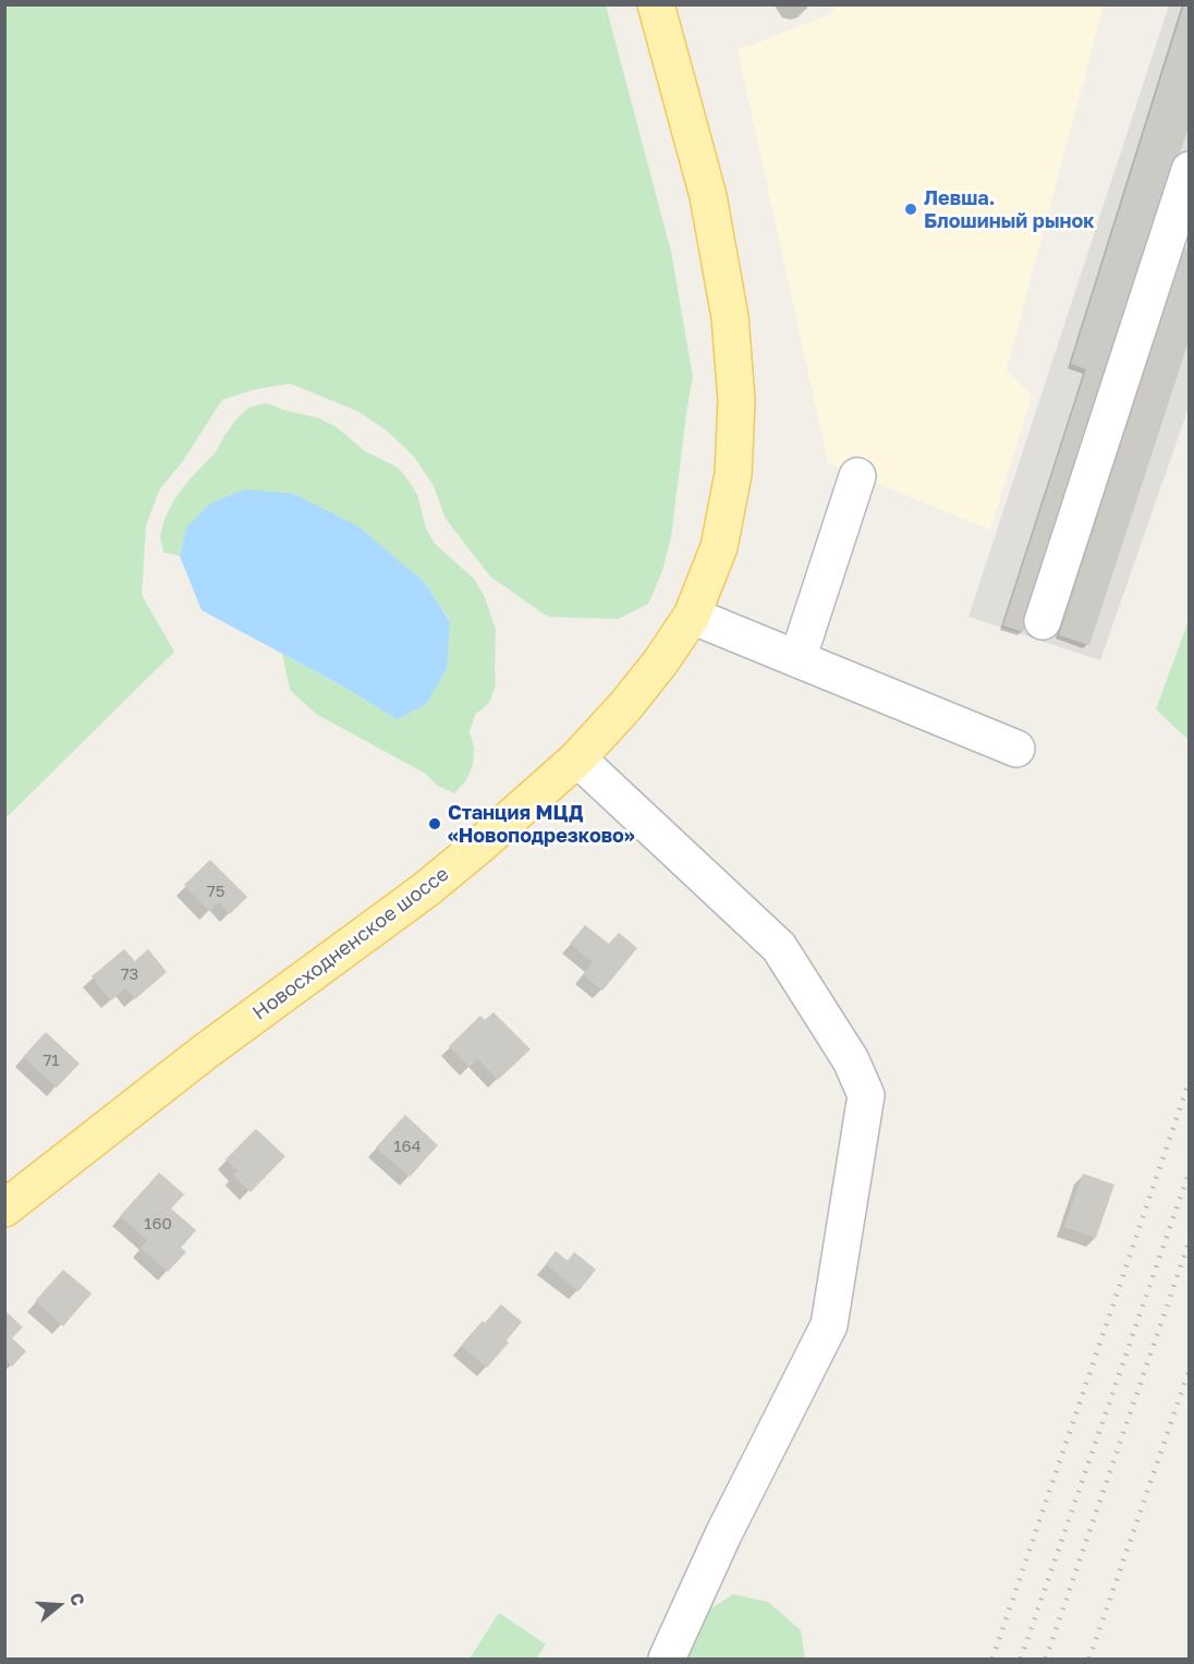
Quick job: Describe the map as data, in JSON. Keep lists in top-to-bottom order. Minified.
{"streets":{"main road":["Новосходненское шоссе"]},"places":["Левша. Блошиный рынок","Станция МЦД «Новоподрезково»"],"house_numbers":["75","73","71","164","160"],"north":"right"}
